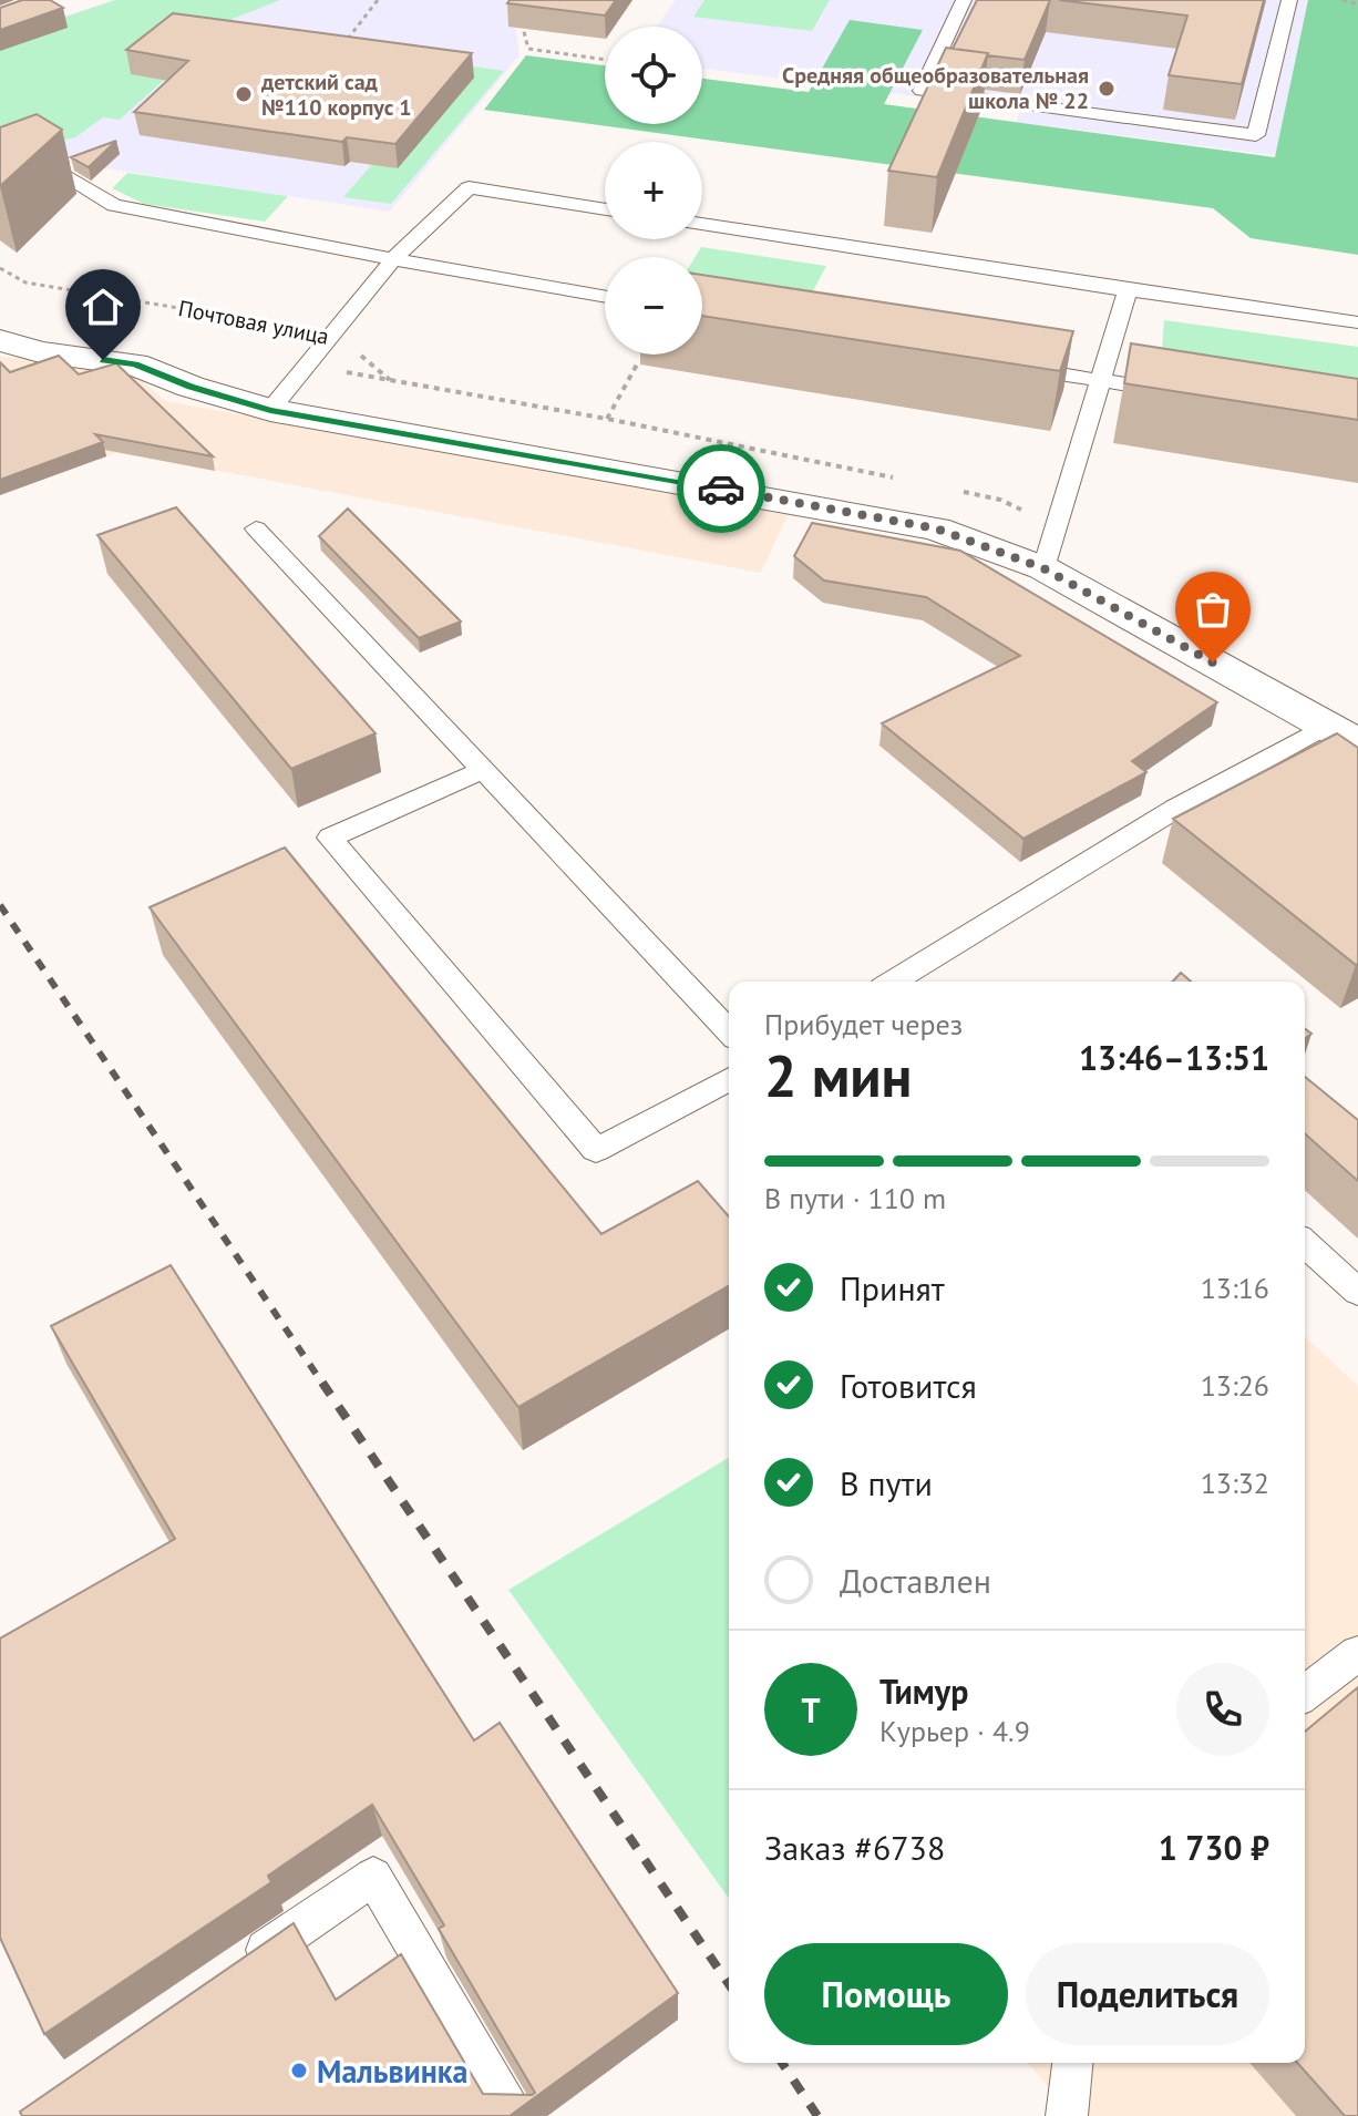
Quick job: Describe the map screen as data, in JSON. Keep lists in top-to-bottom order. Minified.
{"streets":{"path":["Почтовая улица"]},"places":["Средняя общеобразовательная школа № 22","детский сад №110 корпус 1","Мальвинка"],"page":{"map_buttons":["+","−"],"heading":["2 мин","Прибудет через","13:46–13:51"],"panel":["Тимур","Курьер · 4.9","Заказ #6738","1 730 ₽"],"bar":"В пути · 110 m","list":[["Принят","13:16"],["Готовится","13:26"],["В пути","13:32"],"Доставлен"],"round":"Т","buttons":["Помощь","Поделиться"]}}
